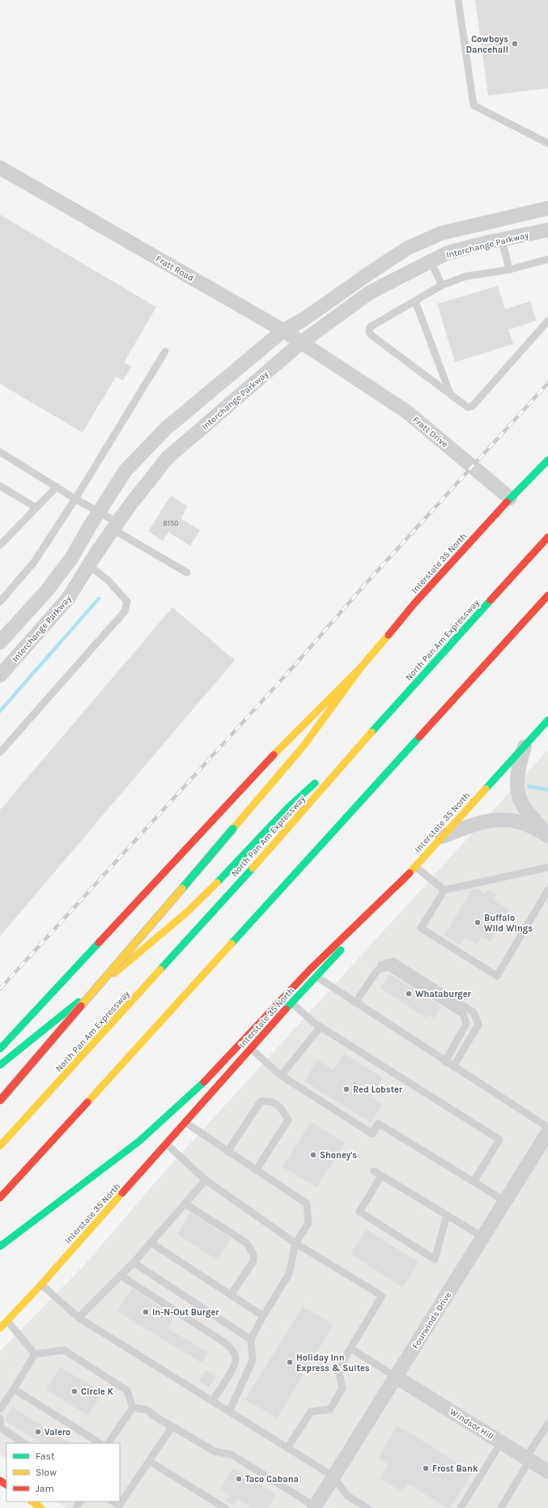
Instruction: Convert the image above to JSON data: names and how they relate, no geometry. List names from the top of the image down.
{
  "streets": {
    "main road": ["Interstate 35 North", "North Pan Am Expressway"],
    "street": [
      "Interchange Parkway",
      "Fratt Road",
      "Fratt Drive",
      "Fourwinds Drive",
      "Windsor Hill"
    ]
  },
  "crossings": [
    ["Interchange Parkway", "Fratt Road"],
    ["Fratt Road", "Fratt Drive"],
    ["Fratt Drive", "Interstate 35 North"],
    ["Fourwinds Drive", "Windsor Hill"]
  ],
  "places": [
    "Cowboys Dancehall",
    "Buffalo Wild Wings",
    "Whataburger",
    "Red Lobster",
    "Shoney's",
    "In-N-Out Burger",
    "Holiday Inn Express & Suites",
    "Circle K",
    "Valero",
    "Frost Bank",
    "Taco Cabana"
  ],
  "house_numbers": ["8150"],
  "legend": ["Fast", "Slow", "Jam"]
}
